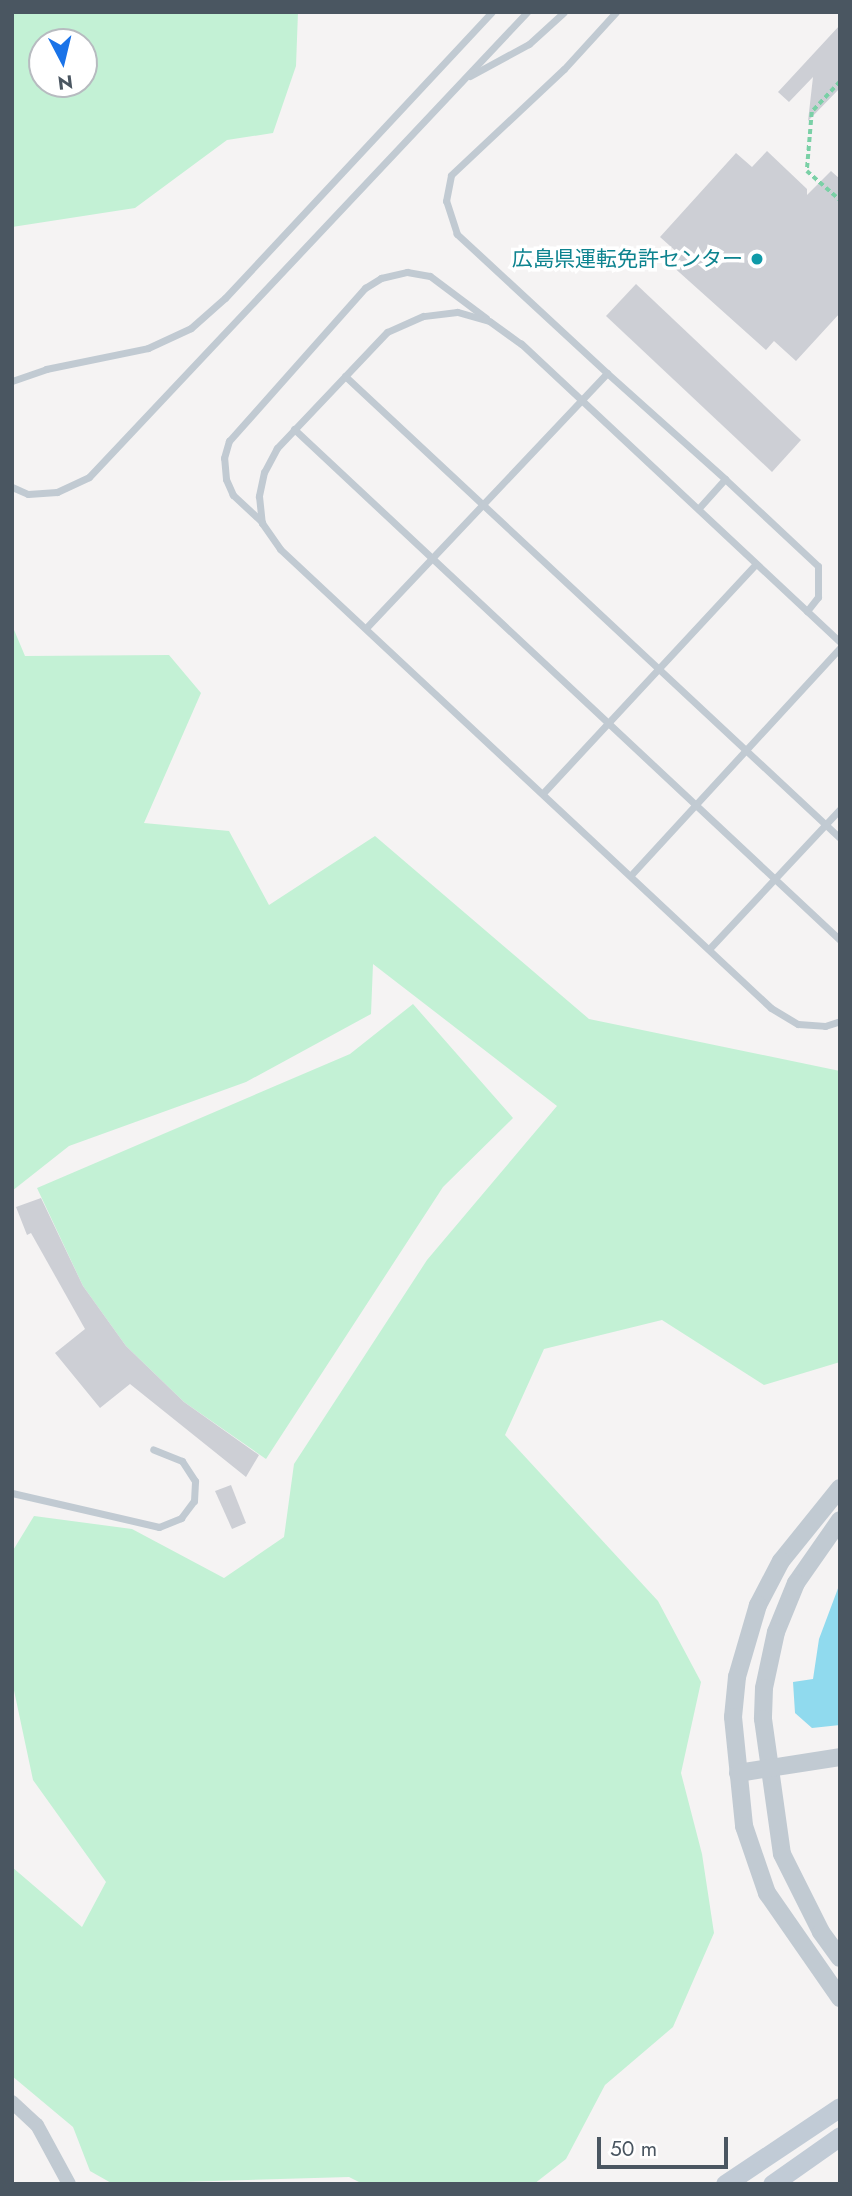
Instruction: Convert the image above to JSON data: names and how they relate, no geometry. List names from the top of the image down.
{
  "places": ["広島県運転免許センター"],
  "scale_bar": "50 m",
  "north": "bottom"
}
